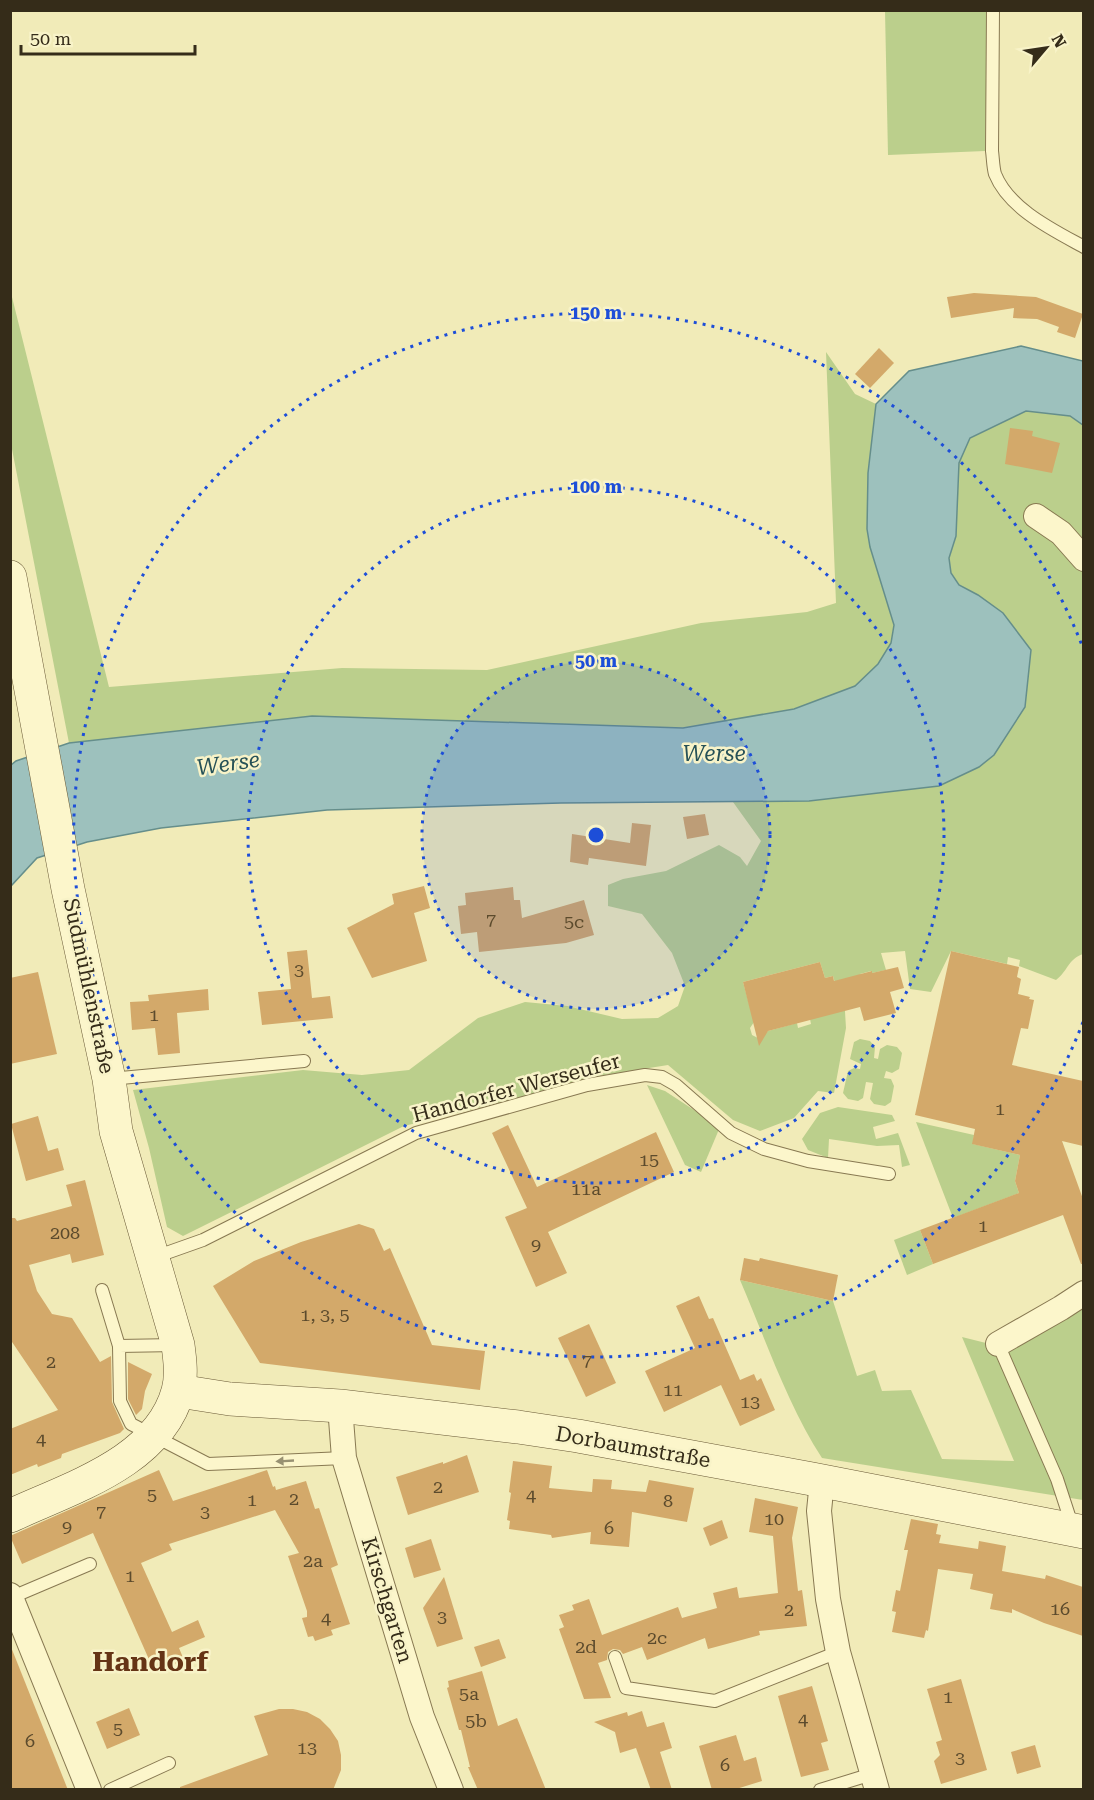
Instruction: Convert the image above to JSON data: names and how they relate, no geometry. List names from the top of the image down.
{
  "streets": {
    "street": ["Sudmühlenstraße", "Dorbaumstraße", "Kirschgarten"],
    "lane": ["Handorfer Werseufer"]
  },
  "crossings": [
    ["Sudmühlenstraße", "Handorfer Werseufer"],
    ["Sudmühlenstraße", "Dorbaumstraße"],
    ["Dorbaumstraße", "Kirschgarten"]
  ],
  "districts": ["Handorf"],
  "water": ["Werse"],
  "house_numbers": [
    "7",
    "5c",
    "3",
    "1",
    "1",
    "15",
    "11a",
    "1",
    "208",
    "9",
    "1, 3, 5",
    "7",
    "2",
    "11",
    "13",
    "4",
    "2",
    "5",
    "4",
    "2",
    "1",
    "8",
    "7",
    "3",
    "10",
    "9",
    "6",
    "2a",
    "1",
    "16",
    "2",
    "3",
    "4",
    "2c",
    "2d",
    "5a",
    "1",
    "4",
    "5b",
    "5",
    "6",
    "13",
    "3",
    "6"
  ],
  "scale_bar": "50 m",
  "north": "top right",
  "rings": ["150 m", "100 m", "50 m"]
}
